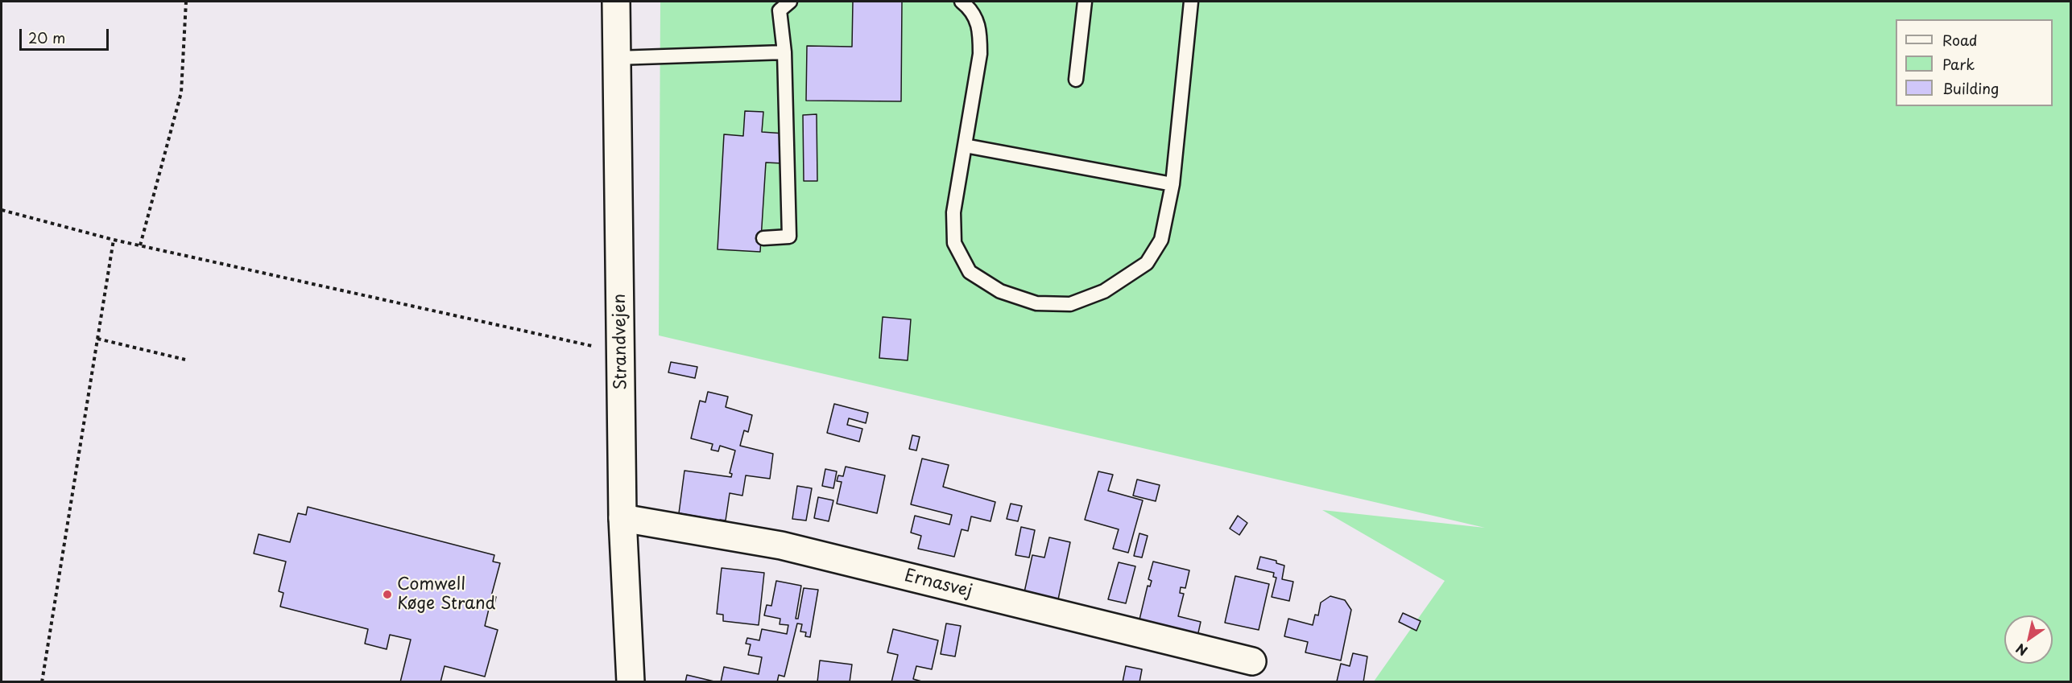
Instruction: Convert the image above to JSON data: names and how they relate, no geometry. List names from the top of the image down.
{
  "streets": {
    "main road": ["Strandvejen", "Ernasvej"]
  },
  "crossings": [
    ["Strandvejen", "Ernasvej"]
  ],
  "places": ["Comwell Køge Strand"],
  "legend": ["Road", "Park", "Building"],
  "scale_bar": "20 m",
  "north": "bottom left"
}
